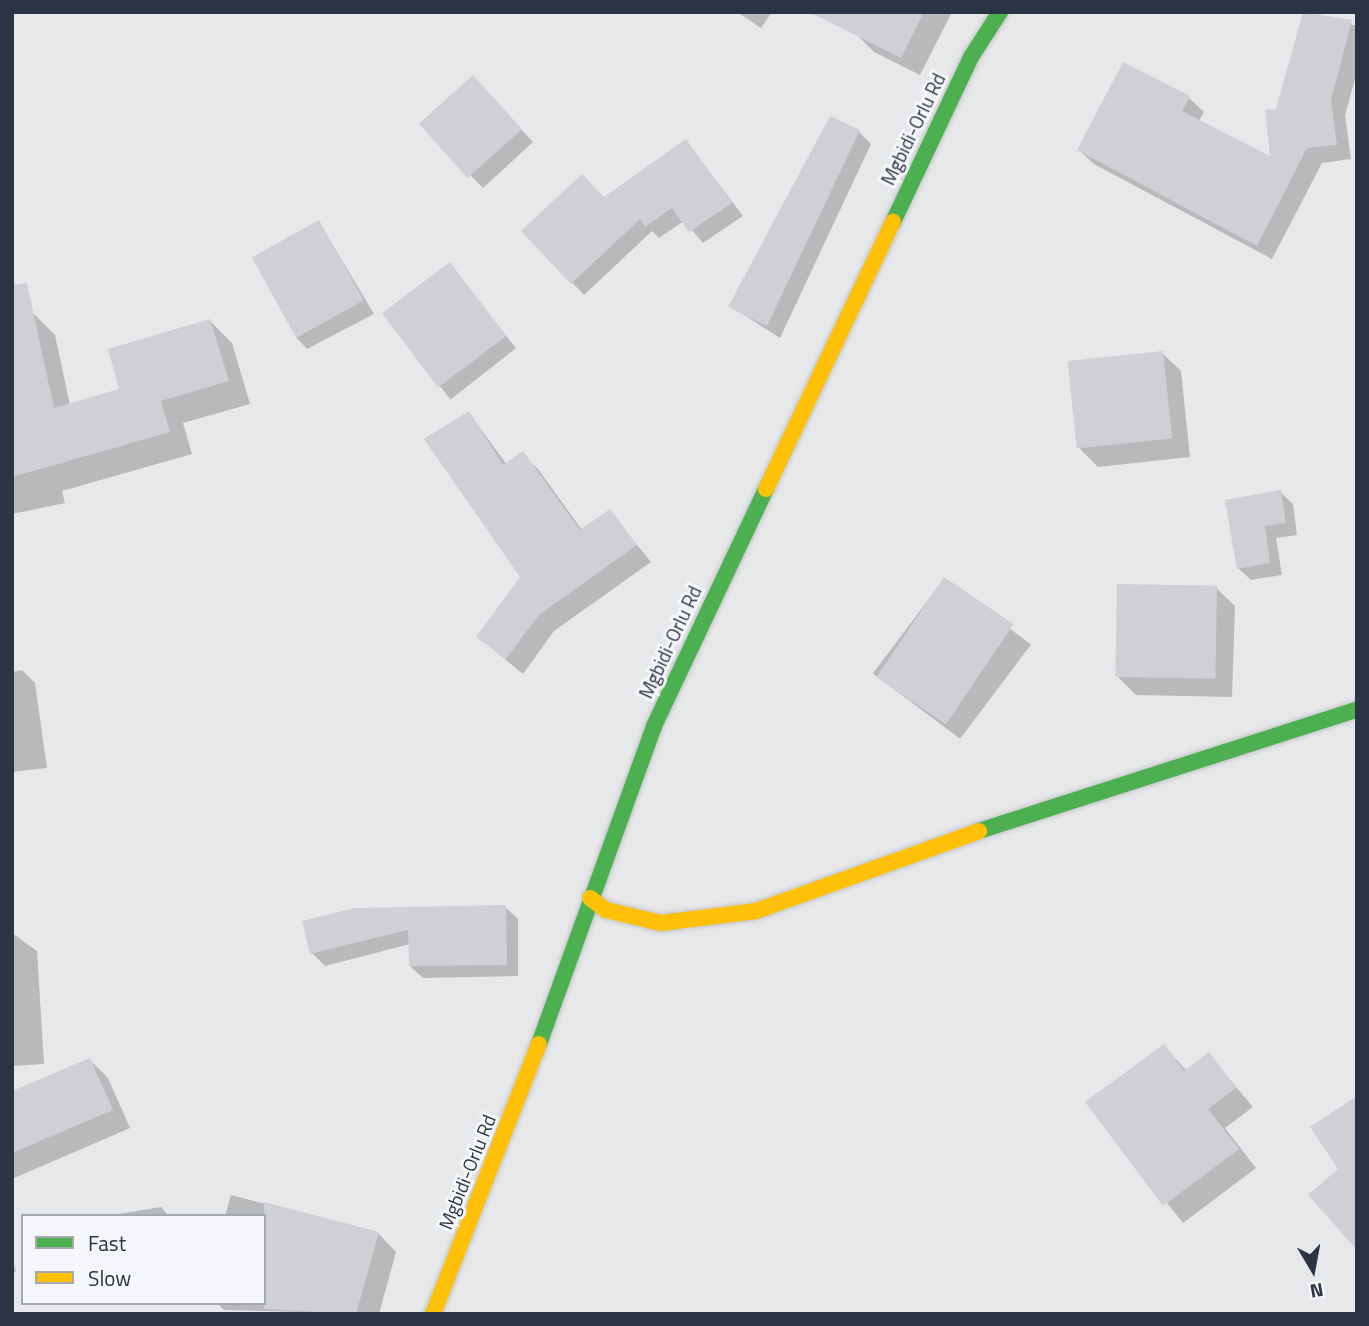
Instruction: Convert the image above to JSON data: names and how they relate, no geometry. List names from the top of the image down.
{
  "streets": {
    "main road": ["Mgbidi-Orlu Rd"]
  },
  "legend": ["Fast", "Slow"],
  "north": "bottom"
}
